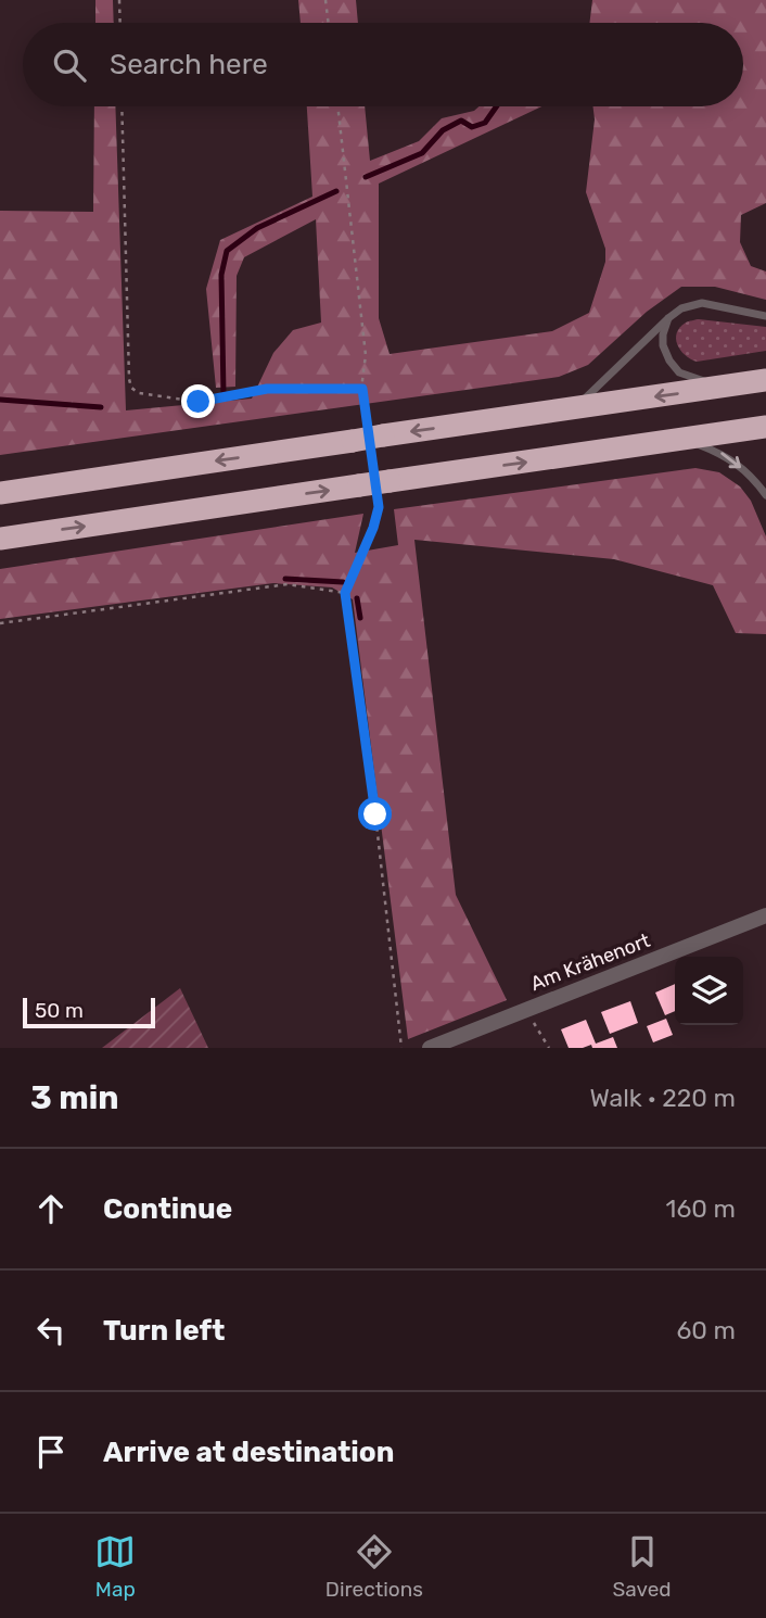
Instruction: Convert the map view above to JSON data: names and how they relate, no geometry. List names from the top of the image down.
{
  "streets": {
    "street": ["Am Krähenort"]
  },
  "scale_bar": "50 m",
  "page": {
    "search": "Search here",
    "scale": "50 m",
    "heading": ["3 min", "Walk · 220 m"],
    "list": [
      ["Continue", "160 m"],
      ["Turn left", "60 m"],
      "Arrive at destination"
    ],
    "nav": ["Map", "Directions", "Saved"]
  }
}
